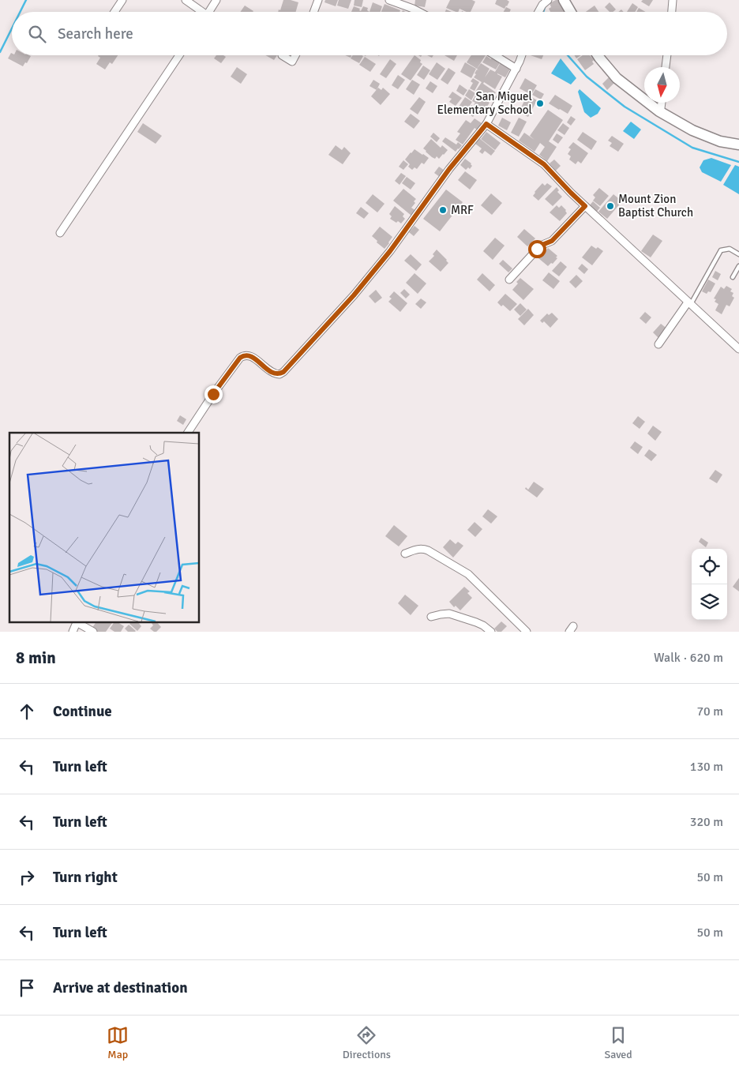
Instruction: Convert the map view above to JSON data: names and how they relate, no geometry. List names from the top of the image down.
{
  "places": ["San Miguel Elementary School", "Mount Zion Baptist Church", "MRF"],
  "north": "bottom",
  "page": {
    "search": "Search here",
    "heading": ["8 min", "Walk · 620 m"],
    "list": [
      ["Continue", "70 m"],
      ["Turn left", "130 m"],
      ["Turn left", "320 m"],
      ["Turn right", "50 m"],
      ["Turn left", "50 m"],
      "Arrive at destination"
    ],
    "nav": ["Map", "Directions", "Saved"]
  }
}
